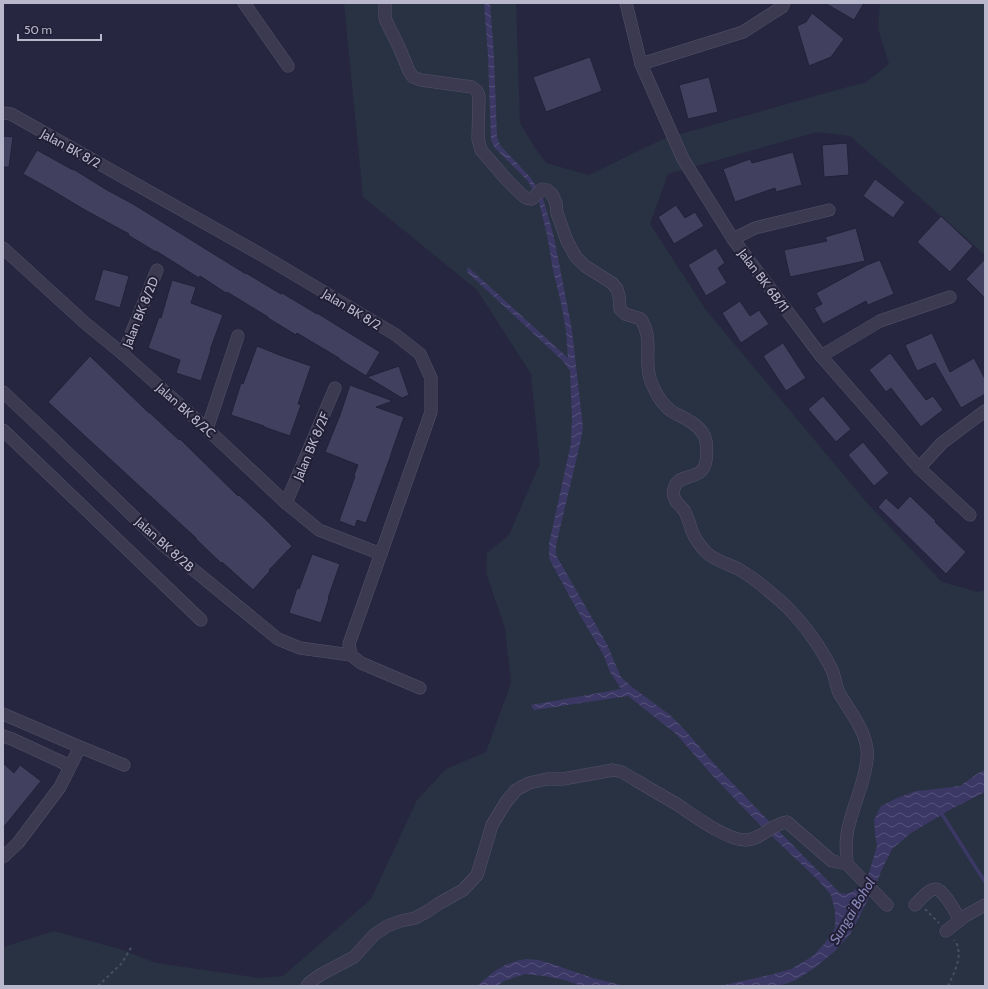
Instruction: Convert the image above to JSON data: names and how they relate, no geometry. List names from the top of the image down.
{
  "streets": {
    "street": [
      "Jalan BK 8/2",
      "Jalan BK 6B/11",
      "Jalan BK 8/2D",
      "Jalan BK 8/2C",
      "Jalan BK 8/2F",
      "Jalan BK 8/2B"
    ]
  },
  "crossings": [
    ["Jalan BK 8/2", "Jalan BK 8/2C"],
    ["Jalan BK 8/2", "Jalan BK 8/2B"],
    ["Jalan BK 8/2D", "Jalan BK 8/2C"],
    ["Jalan BK 8/2C", "Jalan BK 8/2F"]
  ],
  "water": ["Sungai Bohol"],
  "scale_bar": "50 m"
}
